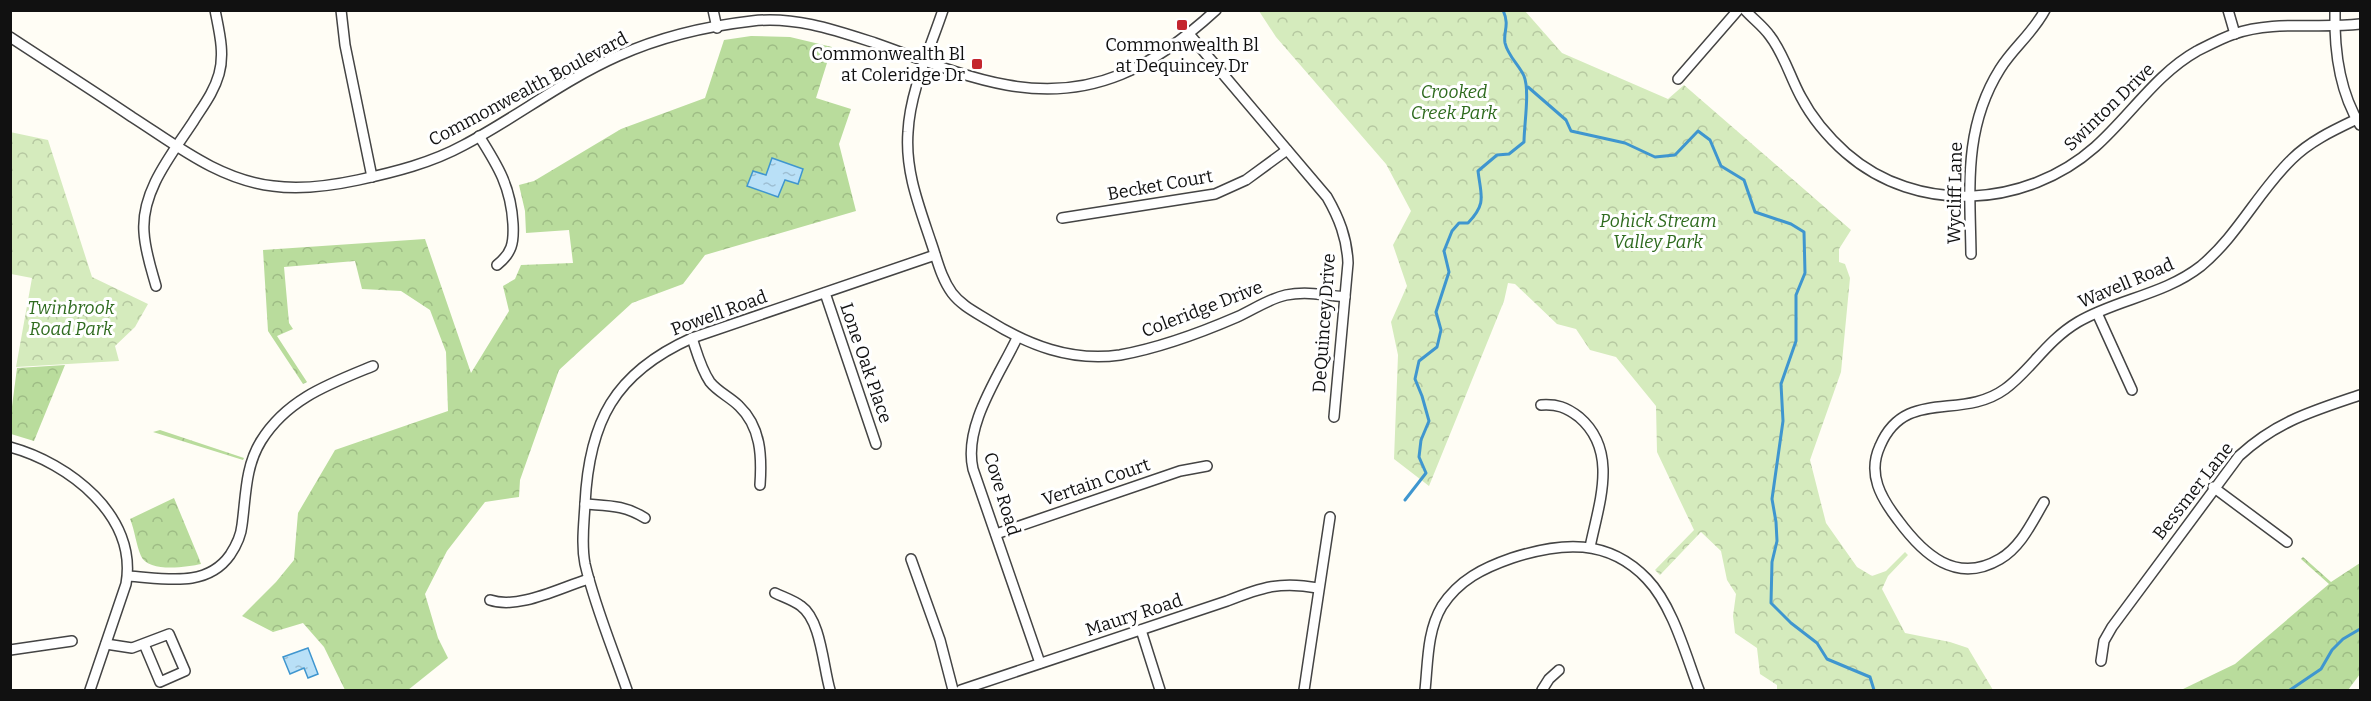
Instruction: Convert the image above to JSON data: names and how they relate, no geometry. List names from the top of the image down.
{
  "streets": {
    "street": [
      "Commonwealth Boulevard",
      "Swinton Drive",
      "Becket Court",
      "Wycliff Lane",
      "Wavell Road",
      "Coleridge Drive",
      "Powell Road",
      "DeQuincey Drive",
      "Lone Oak Place",
      "Vertain Court",
      "Bessmer Lane",
      "Cove Road",
      "Maury Road"
    ]
  },
  "crossings": [
    ["Commonwealth Boulevard", "Coleridge Drive"],
    ["Commonwealth Boulevard", "DeQuincey Drive"],
    ["Swinton Drive", "Wycliff Lane"],
    ["Becket Court", "DeQuincey Drive"],
    ["Coleridge Drive", "Powell Road"],
    ["Coleridge Drive", "DeQuincey Drive"],
    ["Coleridge Drive", "Cove Road"],
    ["Powell Road", "Lone Oak Place"],
    ["Vertain Court", "Cove Road"],
    ["Cove Road", "Maury Road"]
  ],
  "parks": ["Crooked Creek Park", "Pohick Stream Valley Park", "Twinbrook Road Park"],
  "places": {
    "transit": ["Commonwealth Bl at Dequincey Dr", "Commonwealth Bl at Coleridge Dr"]
  }
}
